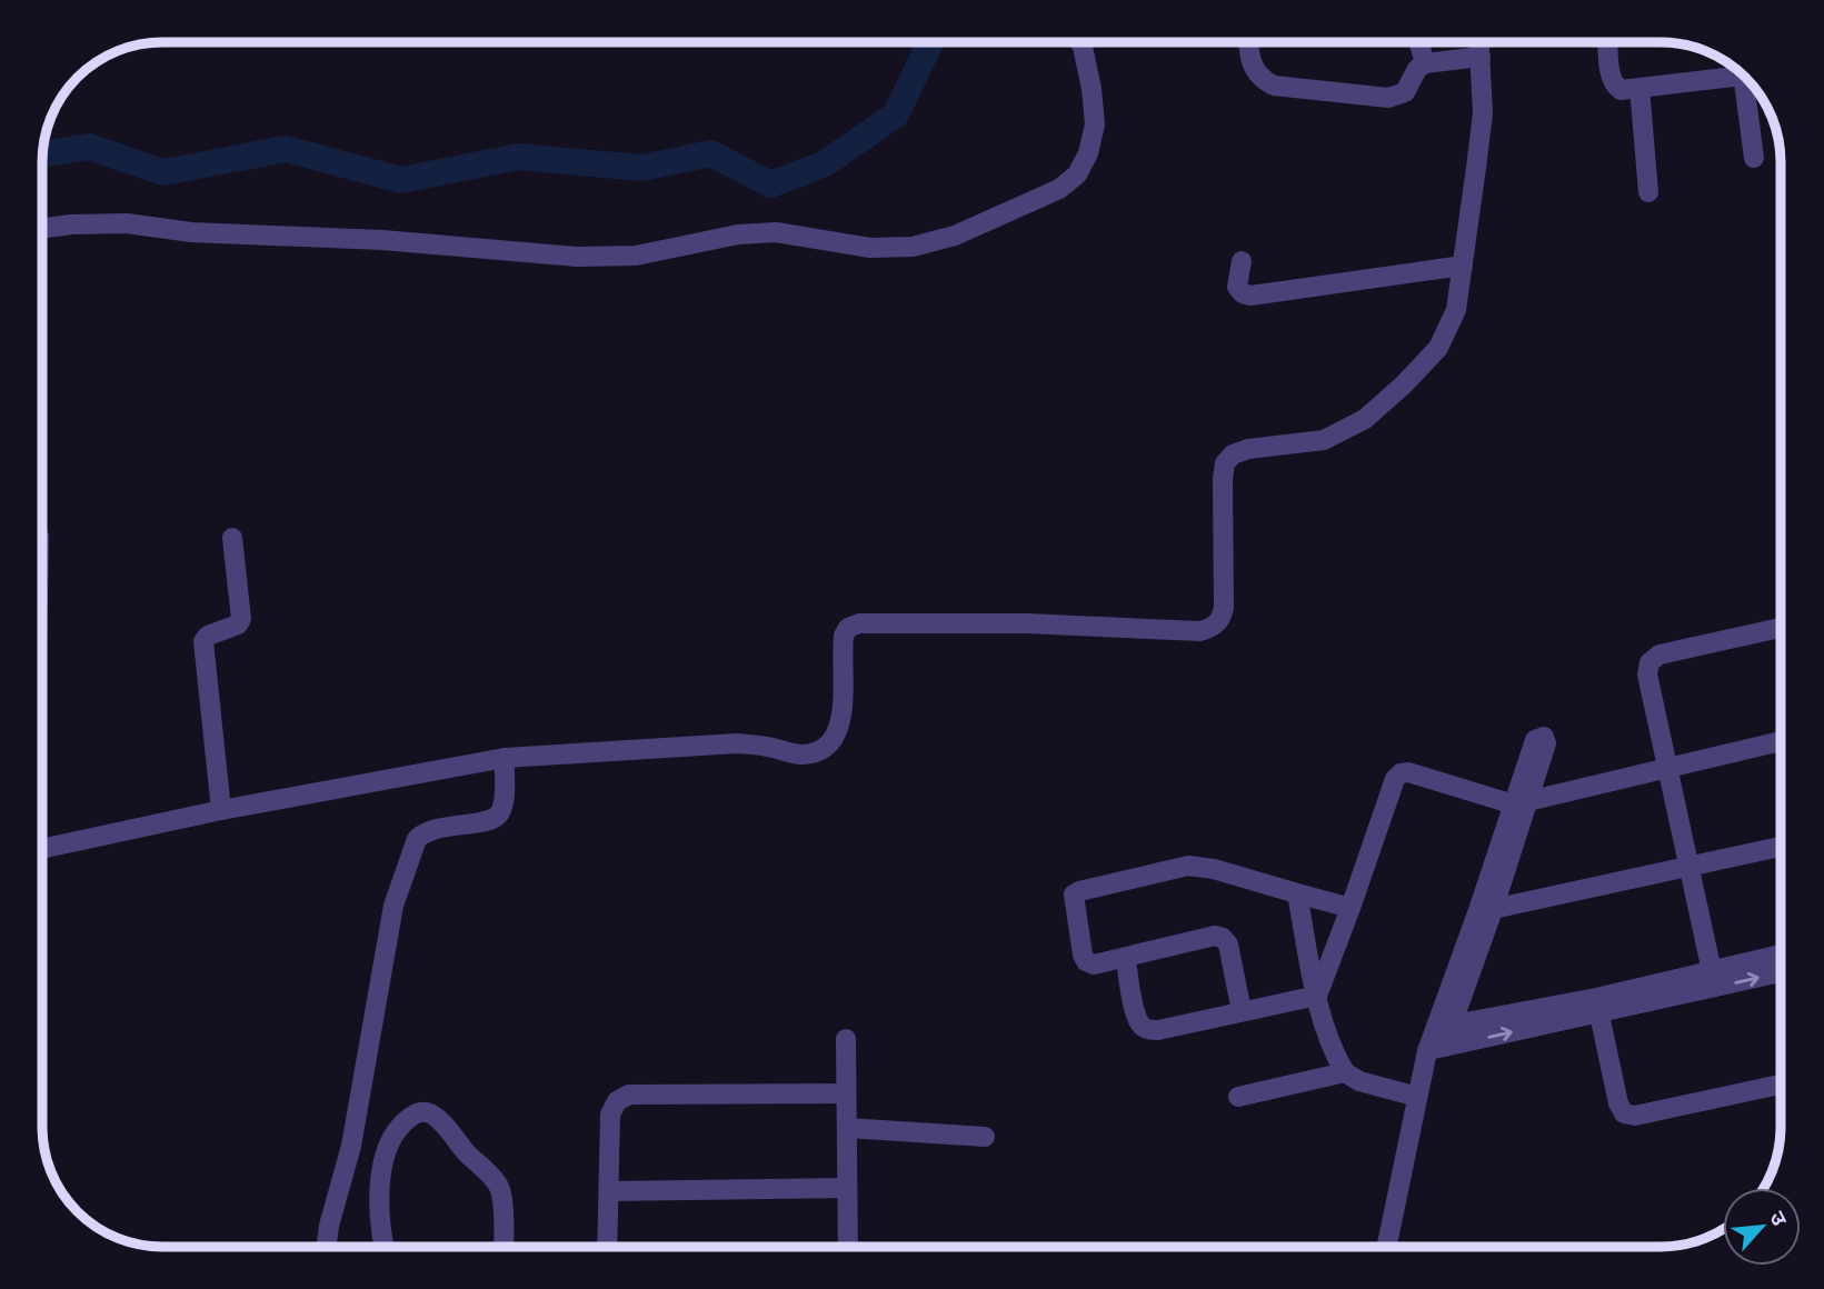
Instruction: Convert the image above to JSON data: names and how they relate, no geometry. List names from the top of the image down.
{
  "north": "top right"
}
